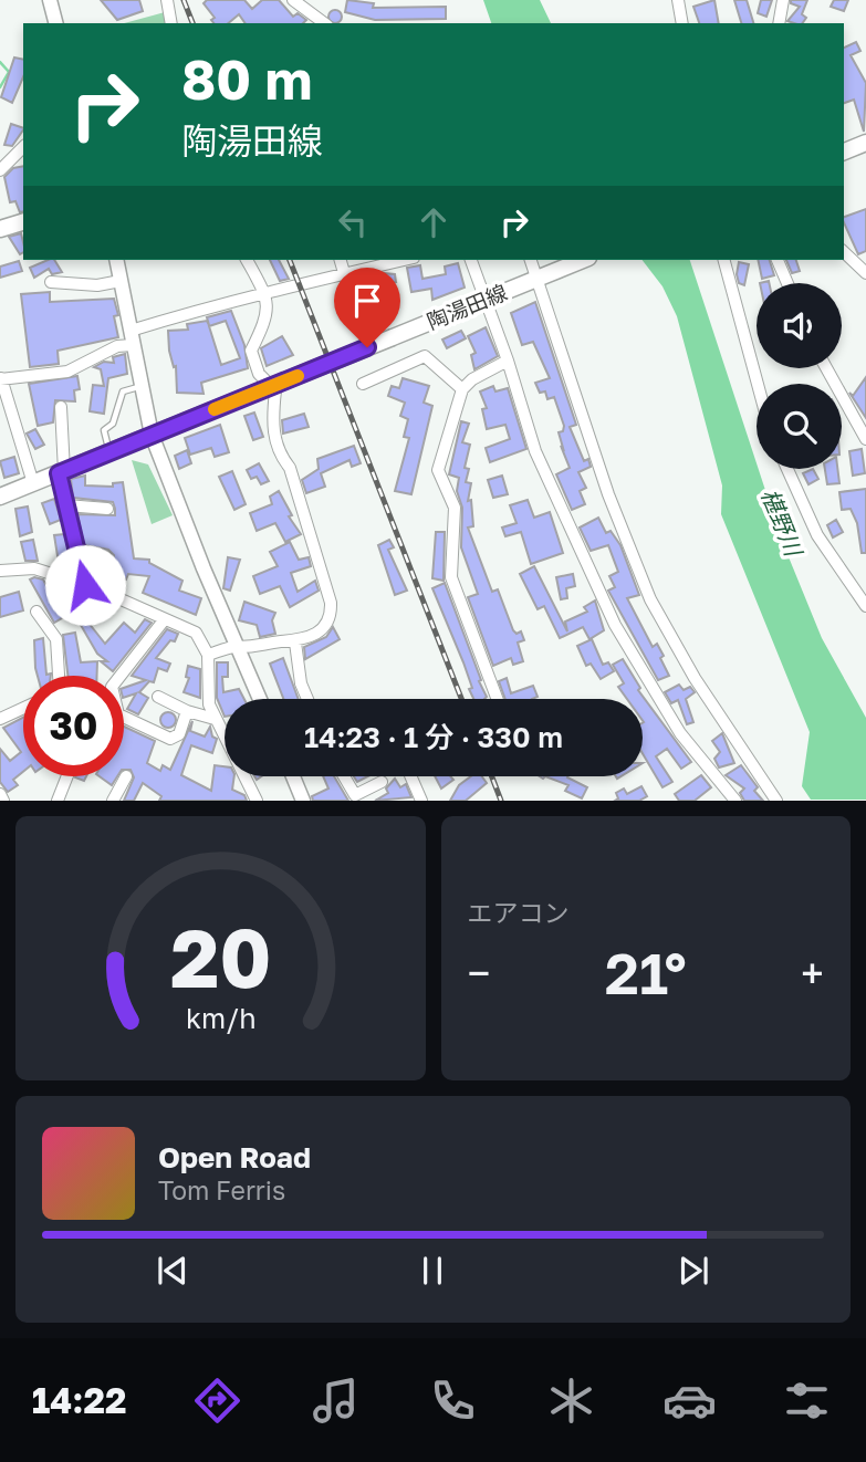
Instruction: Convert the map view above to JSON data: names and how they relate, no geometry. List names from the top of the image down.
{
  "streets": {
    "main road": ["陶湯田線"]
  },
  "water": ["椹野川"],
  "page": {
    "turn": ["80 m", "陶湯田線"],
    "limit": "30",
    "trip": "14:23 · 1 分 · 330 m",
    "tile": "エアコン",
    "heat": ["−", "21°", "+"],
    "song": ["Open Road", "Tom Ferris"],
    "tabs": "14:22",
    "gauge": ["20", "km/h"]
  }
}
